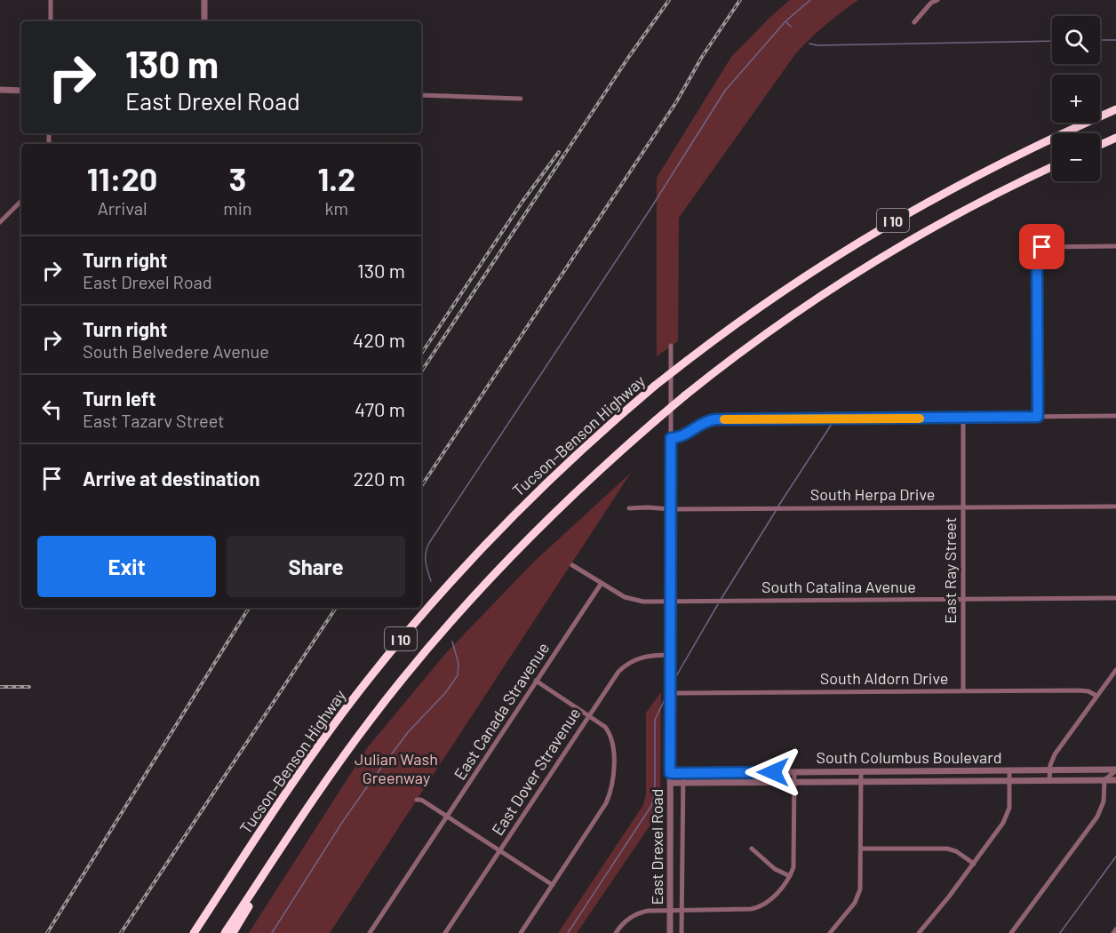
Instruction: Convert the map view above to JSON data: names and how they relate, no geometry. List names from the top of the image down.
{
  "streets": {
    "highway": ["I 10", "Tucson–Benson Highway"],
    "street": [
      "South Herpa Drive",
      "East Ray Street",
      "South Catalina Avenue",
      "South Aldorn Drive",
      "East Canada Stravenue",
      "South Columbus Boulevard",
      "East Dover Stravenue",
      "East Drexel Road"
    ]
  },
  "crossings": [
    ["South Herpa Drive", "East Ray Street"],
    ["South Herpa Drive", "East Drexel Road"],
    ["East Ray Street", "South Catalina Avenue"],
    ["East Ray Street", "South Aldorn Drive"],
    ["South Catalina Avenue", "East Canada Stravenue"],
    ["South Catalina Avenue", "East Drexel Road"],
    ["South Aldorn Drive", "East Drexel Road"],
    ["South Columbus Boulevard", "East Drexel Road"],
    ["East Dover Stravenue", "East Drexel Road"]
  ],
  "parks": ["Julian Wash Greenway"],
  "page": {
    "map_buttons": ["+", "−"],
    "turn": ["130 m", "East Drexel Road"],
    "eta": [
      "11:20",
      "Arrival",
      "3",
      "min",
      "1.2",
      "km"
    ],
    "list": [
      {
        "name": "Turn right",
        "note": "East Drexel Road",
        "value": "130 m"
      },
      {
        "name": "Turn right",
        "note": "South Belvedere Avenue",
        "value": "420 m"
      },
      {
        "name": "Turn left",
        "note": "East Tazarv Street",
        "value": "470 m"
      },
      {
        "name": "Arrive at destination",
        "value": "220 m"
      }
    ],
    "buttons": ["Exit", "Share"]
  }
}
